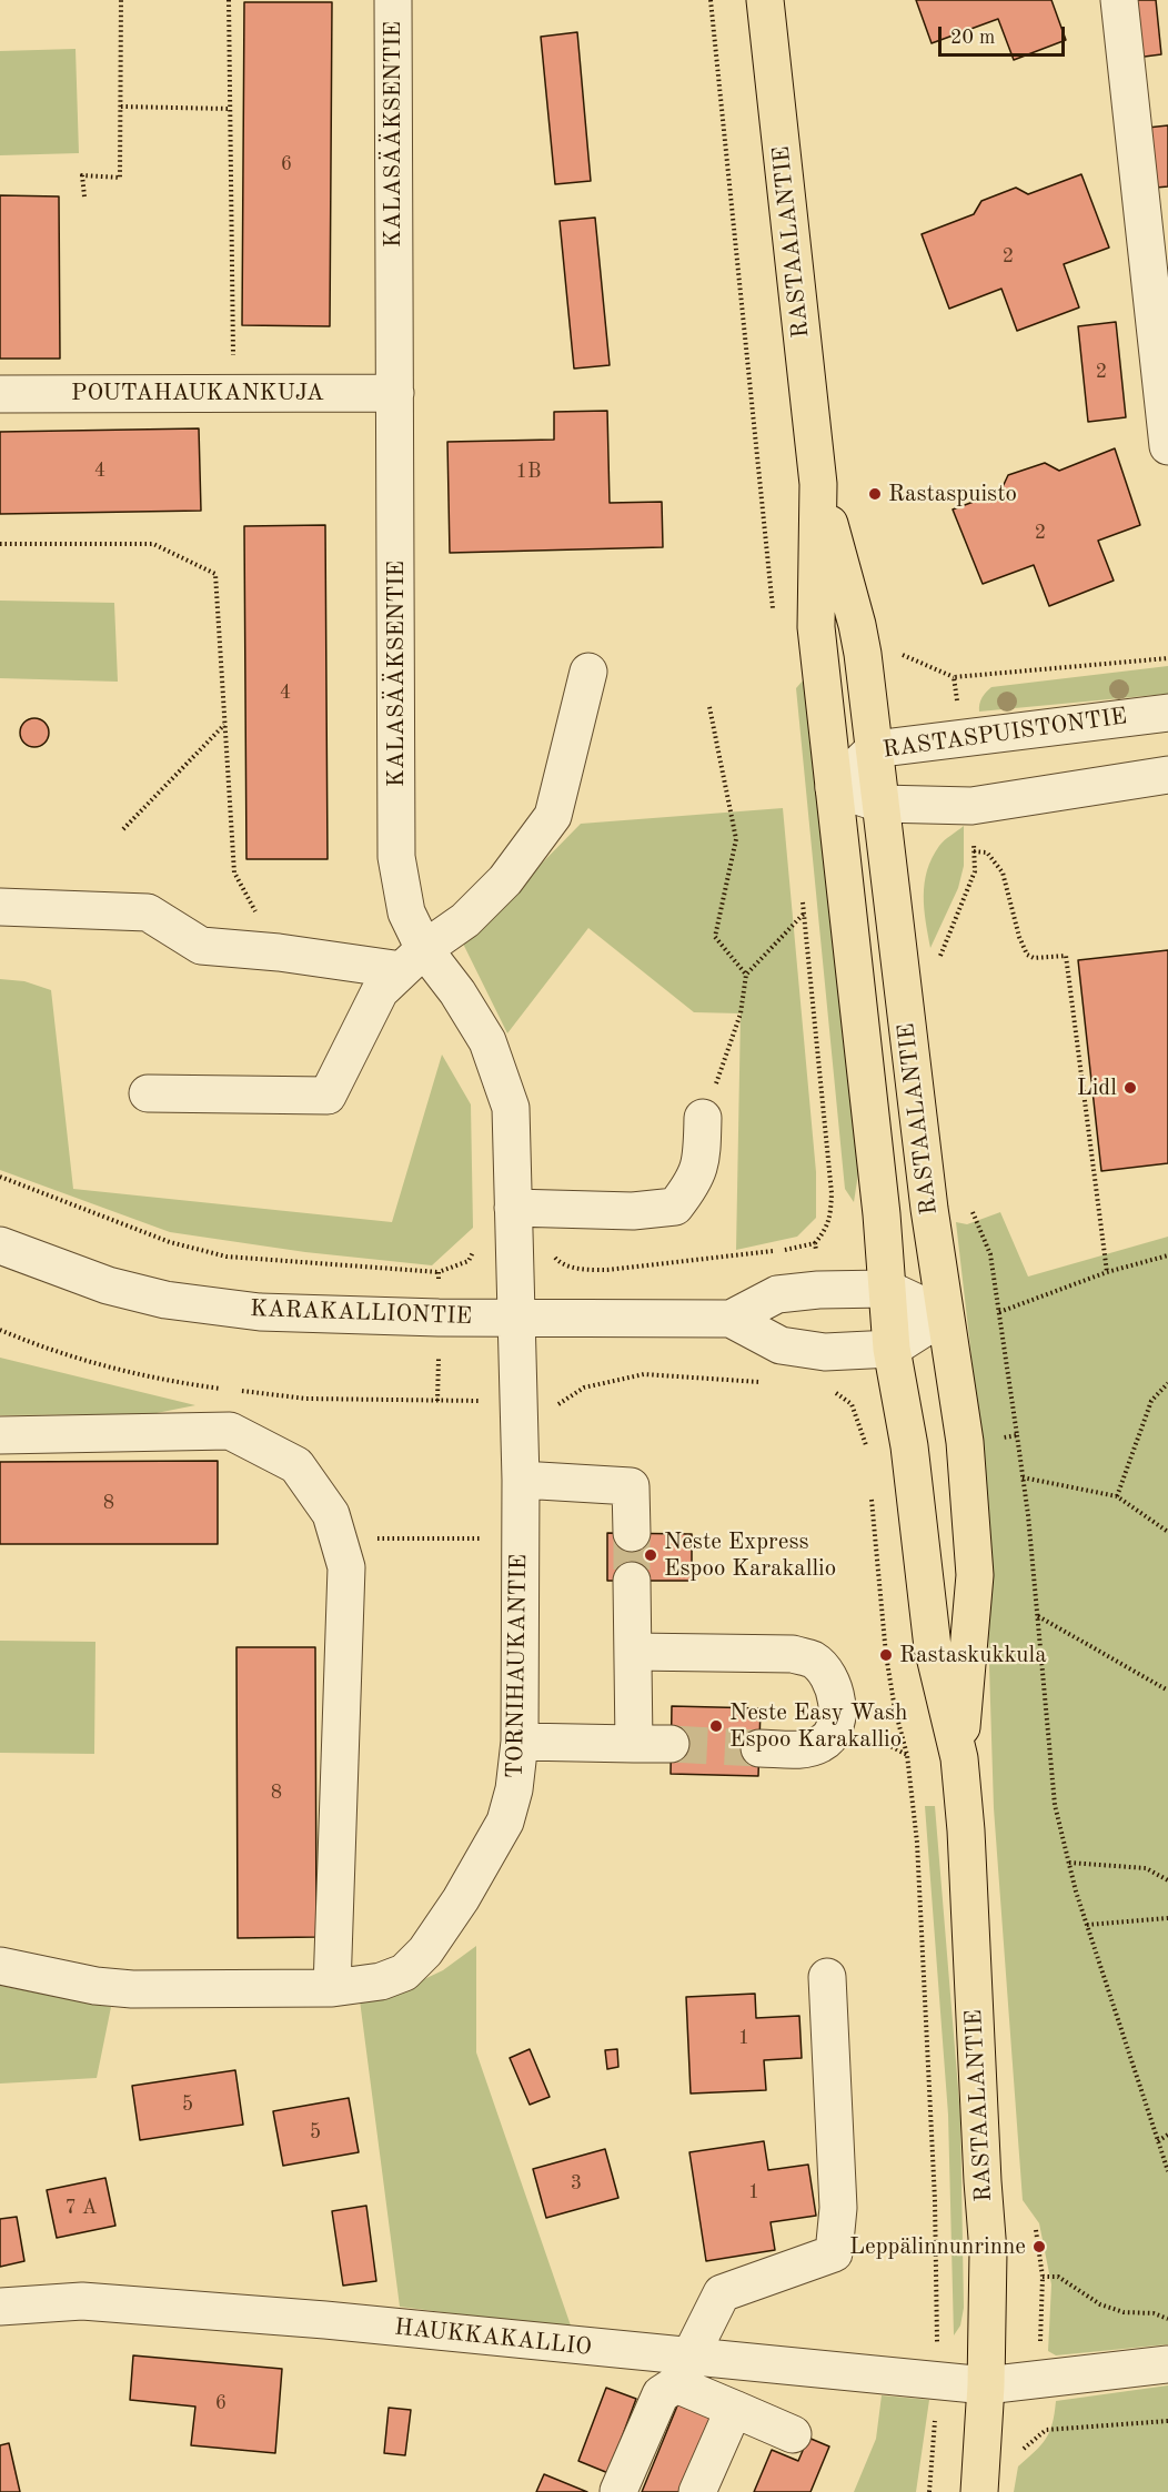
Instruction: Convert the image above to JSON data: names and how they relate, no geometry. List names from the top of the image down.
{
  "streets": {
    "main road": ["RASTAALANTIE"],
    "street": [
      "KALASÄÄKSENTIE",
      "POUTAHAUKANKUJA",
      "RASTASPUISTONTIE",
      "KARAKALLIONTIE",
      "TORNIHAUKANTIE",
      "HAUKKAKALLIO"
    ]
  },
  "crossings": [
    ["KALASÄÄKSENTIE", "POUTAHAUKANKUJA"],
    ["KALASÄÄKSENTIE", "KARAKALLIONTIE"],
    ["KALASÄÄKSENTIE", "TORNIHAUKANTIE"],
    ["RASTAALANTIE", "RASTASPUISTONTIE"],
    ["RASTAALANTIE", "KARAKALLIONTIE"],
    ["RASTAALANTIE", "HAUKKAKALLIO"],
    ["KARAKALLIONTIE", "TORNIHAUKANTIE"]
  ],
  "places": [
    "Rastaspuisto",
    "Lidl",
    "Neste Express Espoo Karakallio",
    "Rastaskukkula",
    "Neste Easy Wash Espoo Karakallio",
    "Leppälinnunrinne"
  ],
  "house_numbers": [
    "6",
    "2",
    "2",
    "4",
    "1B",
    "2",
    "4",
    "8",
    "8",
    "1",
    "5",
    "5",
    "3",
    "1",
    "7 A",
    "6"
  ],
  "scale_bar": "20 m"
}
